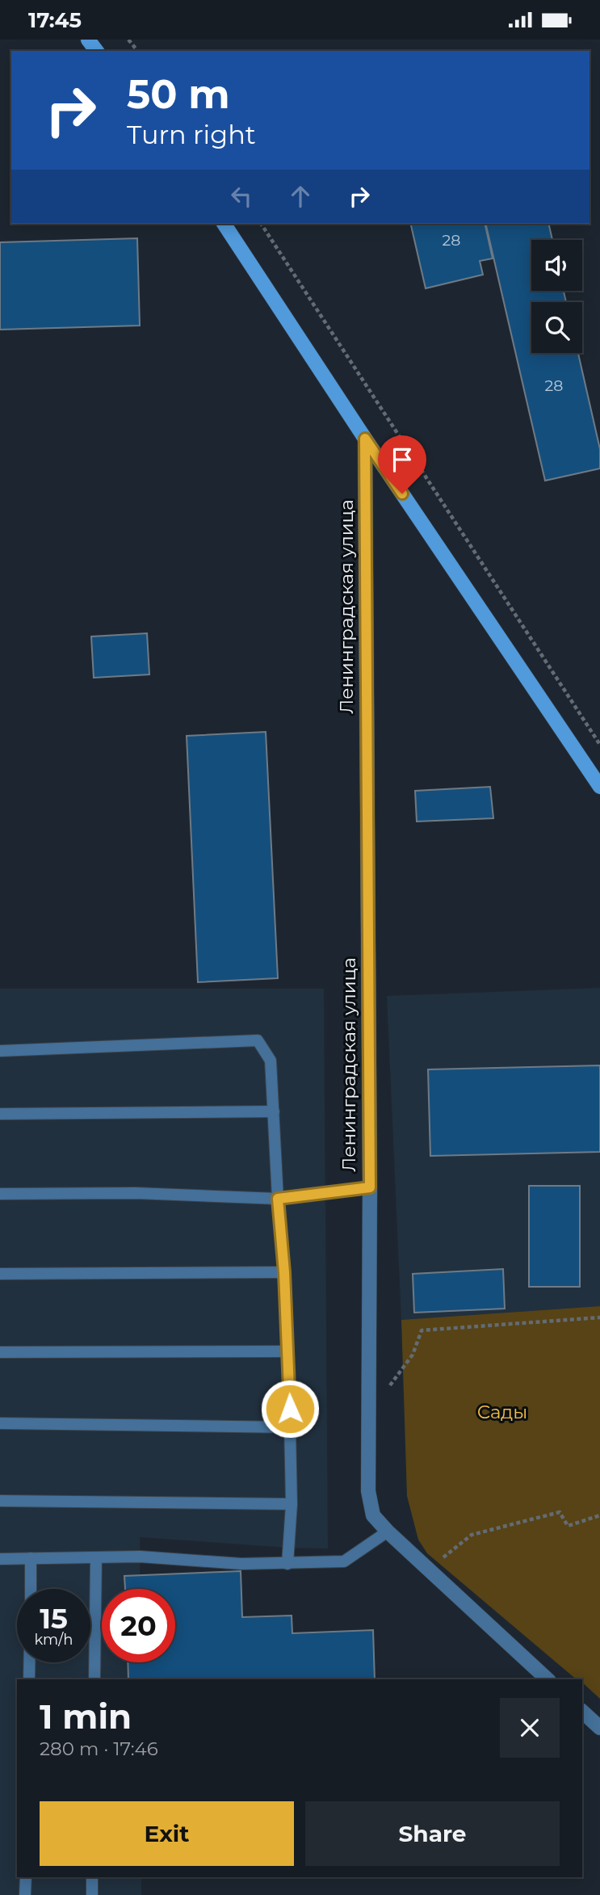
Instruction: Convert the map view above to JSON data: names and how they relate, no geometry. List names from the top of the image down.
{
  "streets": {
    "street": ["Ленинградская улица"]
  },
  "parks": ["Сады"],
  "house_numbers": ["28", "28"],
  "page": {
    "status": "17:45",
    "turn": ["50 m", "Turn right"],
    "speed": "15 km/h",
    "limit": "20",
    "heading": ["1 min", "280 m · 17:46"],
    "buttons": ["Exit", "Share"]
  }
}
